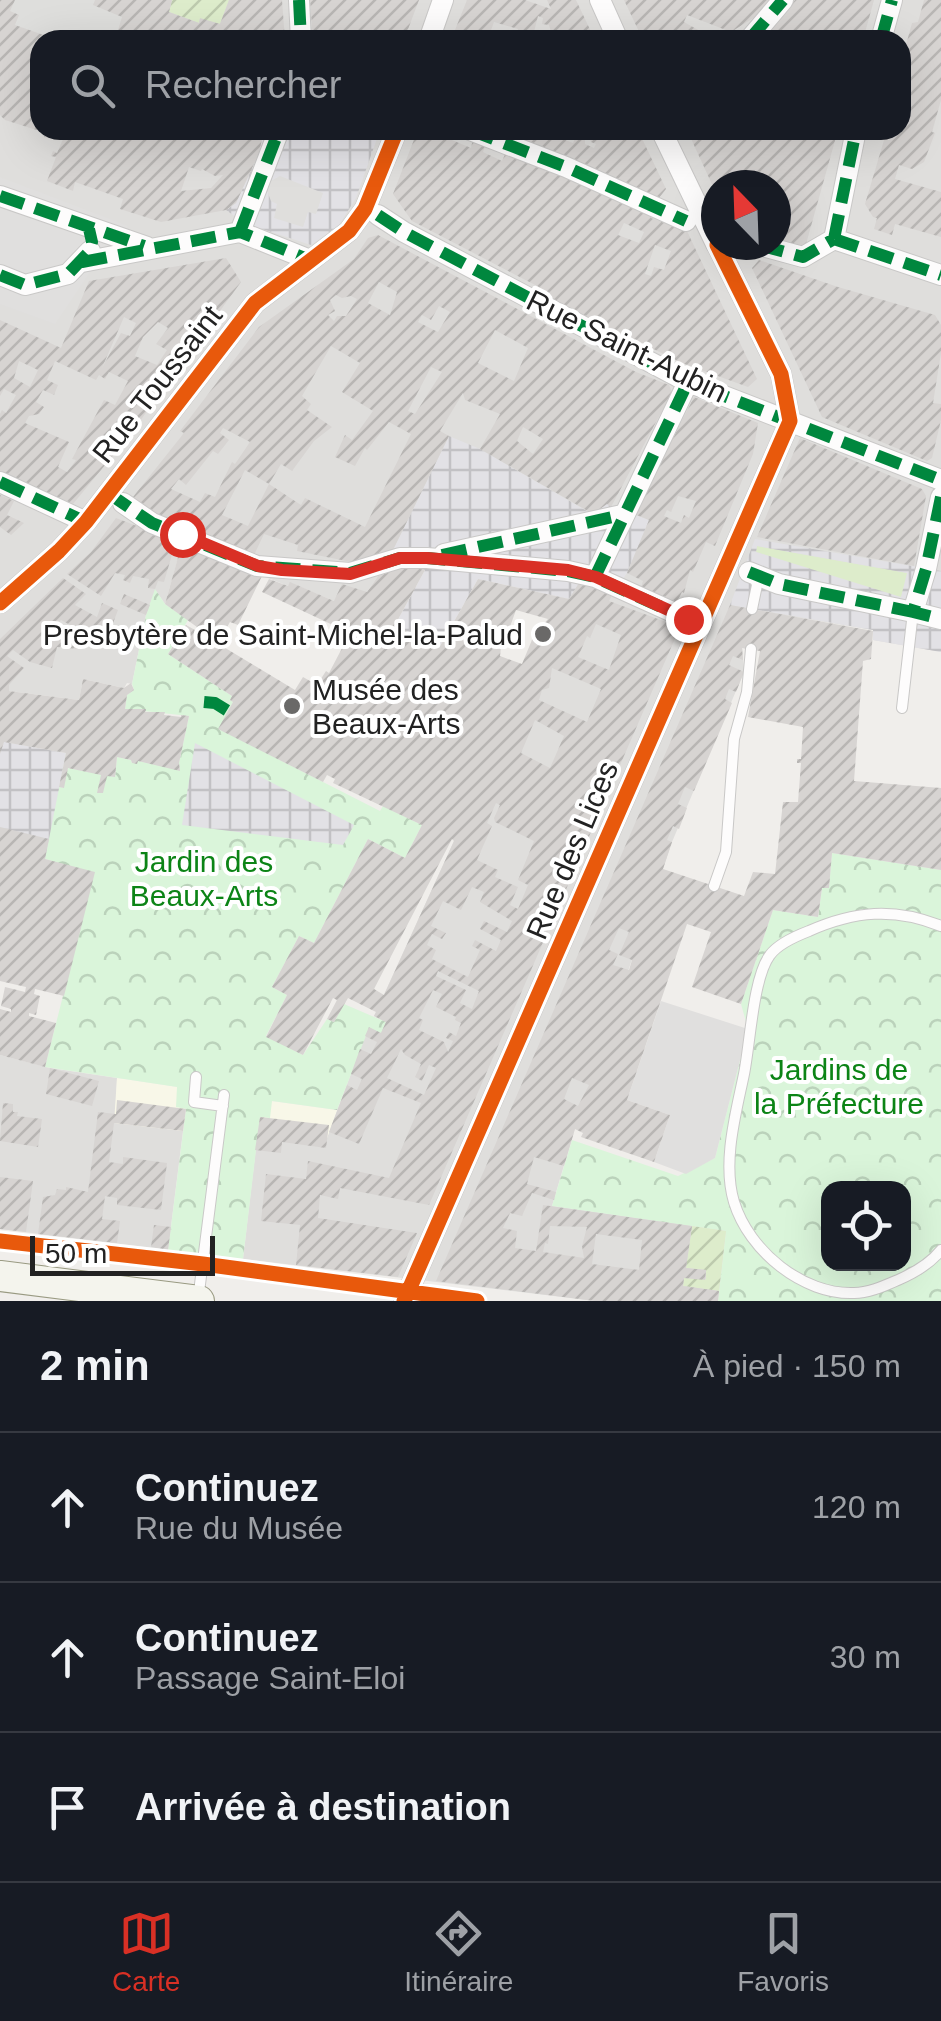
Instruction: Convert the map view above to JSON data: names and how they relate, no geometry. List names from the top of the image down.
{
  "streets": {
    "street": ["Rue Saint-Aubin", "Rue Toussaint", "Rue des Lices"]
  },
  "crossings": [
    ["Rue Saint-Aubin", "Rue Toussaint"],
    ["Rue Saint-Aubin", "Rue des Lices"]
  ],
  "parks": ["Jardin des Beaux-Arts", "Jardins de la Préfecture"],
  "places": ["Presbytère de Saint-Michel-la-Palud", "Musée des Beaux-Arts"],
  "scale_bar": "50 m",
  "north": "top left",
  "page": {
    "search": "Rechercher",
    "scale": "50 m",
    "heading": ["2 min", "À pied · 150 m"],
    "list": [
      ["Continuez", "Rue du Musée", "120 m"],
      ["Continuez", "Passage Saint-Eloi", "30 m"],
      "Arrivée à destination"
    ],
    "nav": ["Carte", "Itinéraire", "Favoris"]
  }
}
